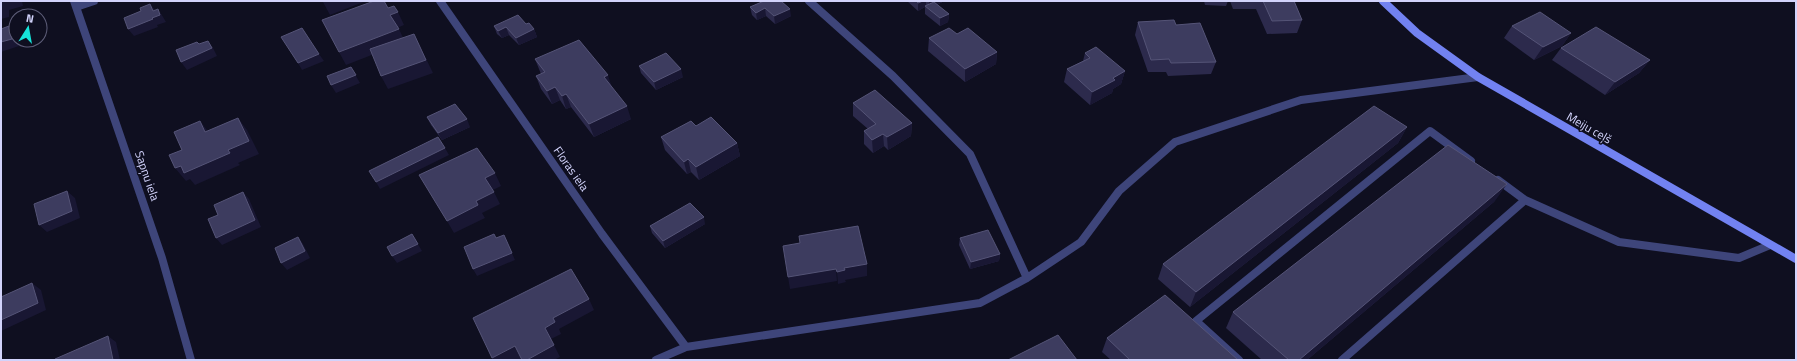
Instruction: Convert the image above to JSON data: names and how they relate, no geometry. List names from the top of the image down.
{
  "streets": {
    "street": ["Meiju ceļš", "Floras iela", "Sapņu iela"]
  },
  "north": "top"
}
